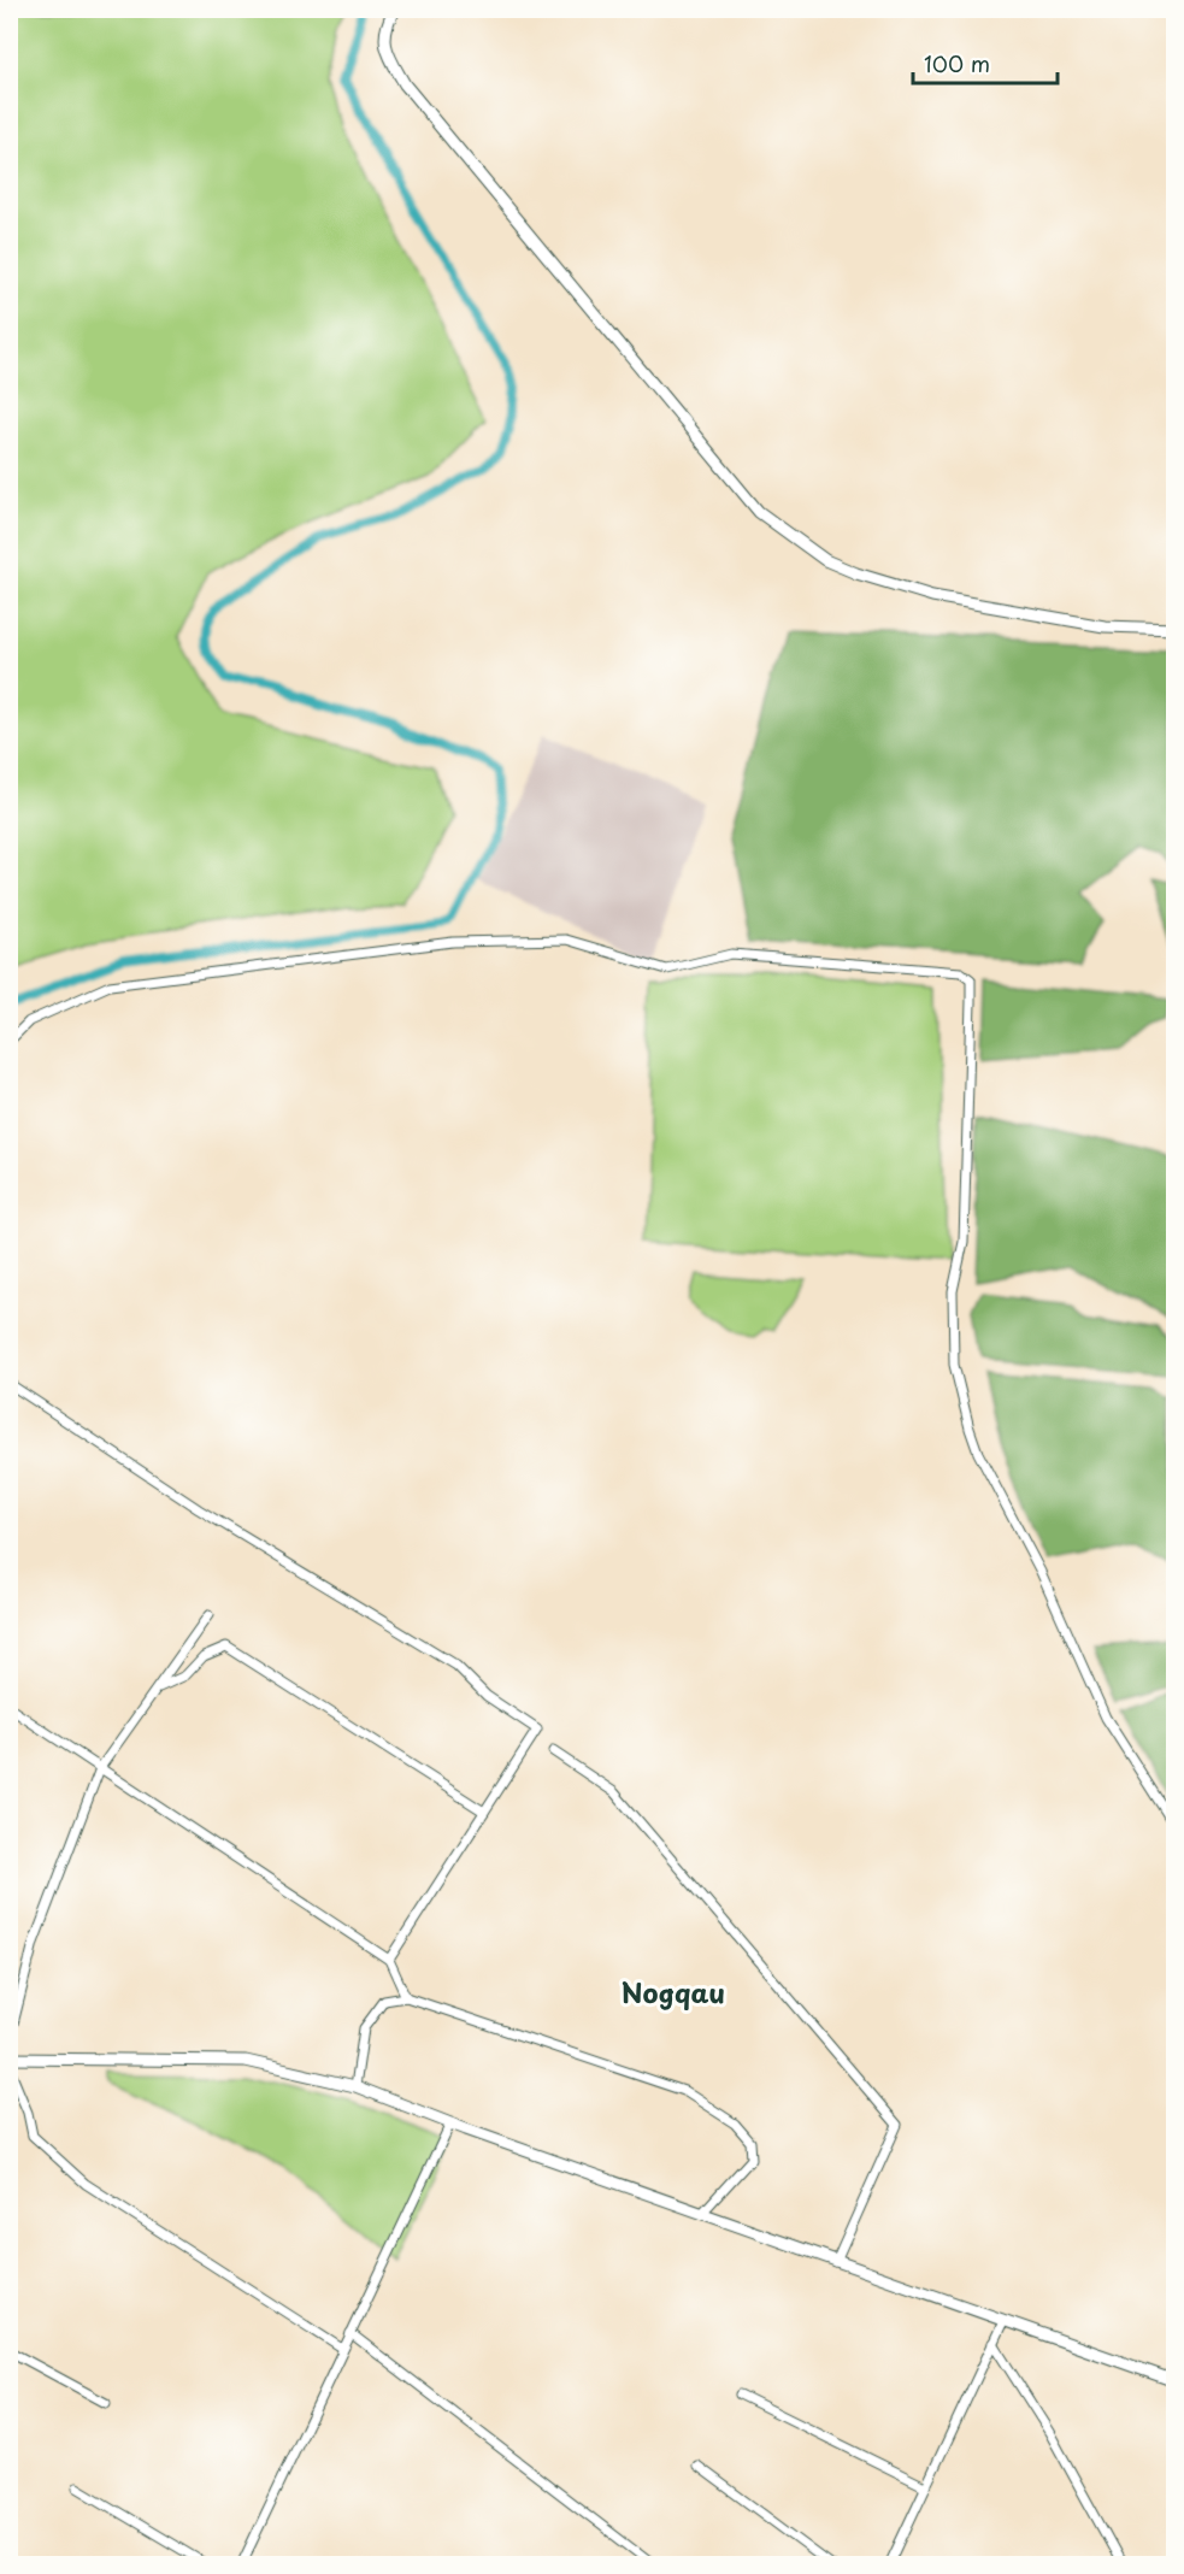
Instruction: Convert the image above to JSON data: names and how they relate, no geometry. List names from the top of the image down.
{
  "districts": ["Nogqau"],
  "scale_bar": "100 m"
}
